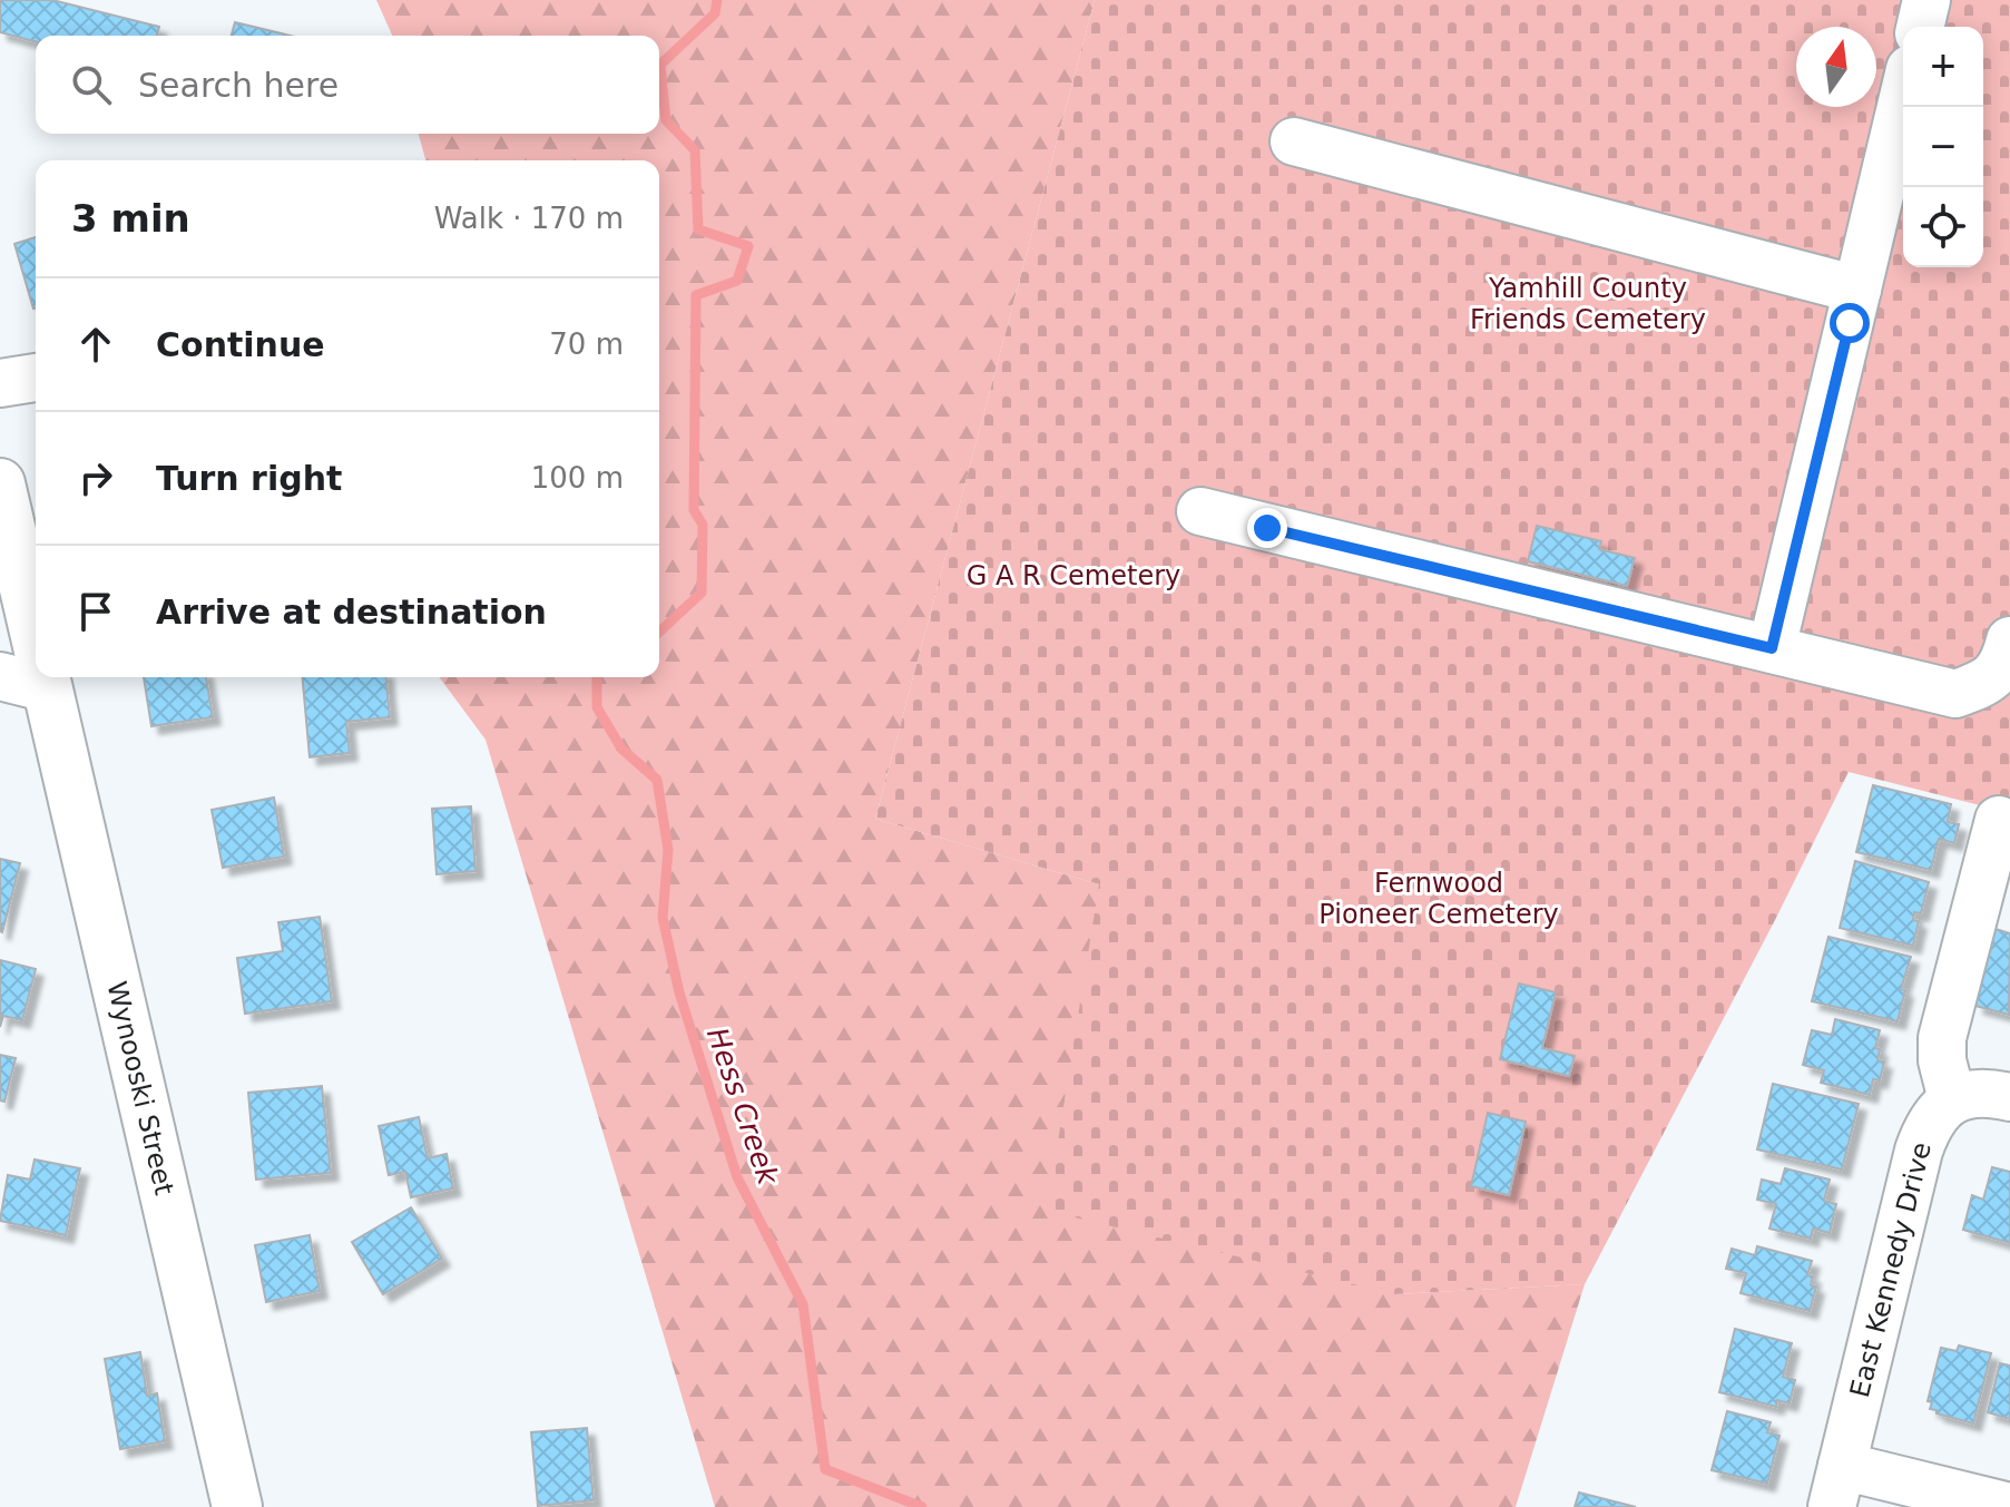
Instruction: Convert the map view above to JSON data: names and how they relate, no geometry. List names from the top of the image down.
{
  "streets": {
    "main road": ["Wynooski Street"],
    "street": ["East Kennedy Drive"]
  },
  "water": ["Hess Creek"],
  "parks": ["Yamhill County Friends Cemetery", "G A R Cemetery", "Fernwood Pioneer Cemetery"],
  "north": "top",
  "page": {
    "map_buttons": ["+", "−"],
    "search": "Search here",
    "heading": ["3 min", "Walk · 170 m"],
    "list": [
      ["Continue", "70 m"],
      ["Turn right", "100 m"],
      "Arrive at destination"
    ]
  }
}
